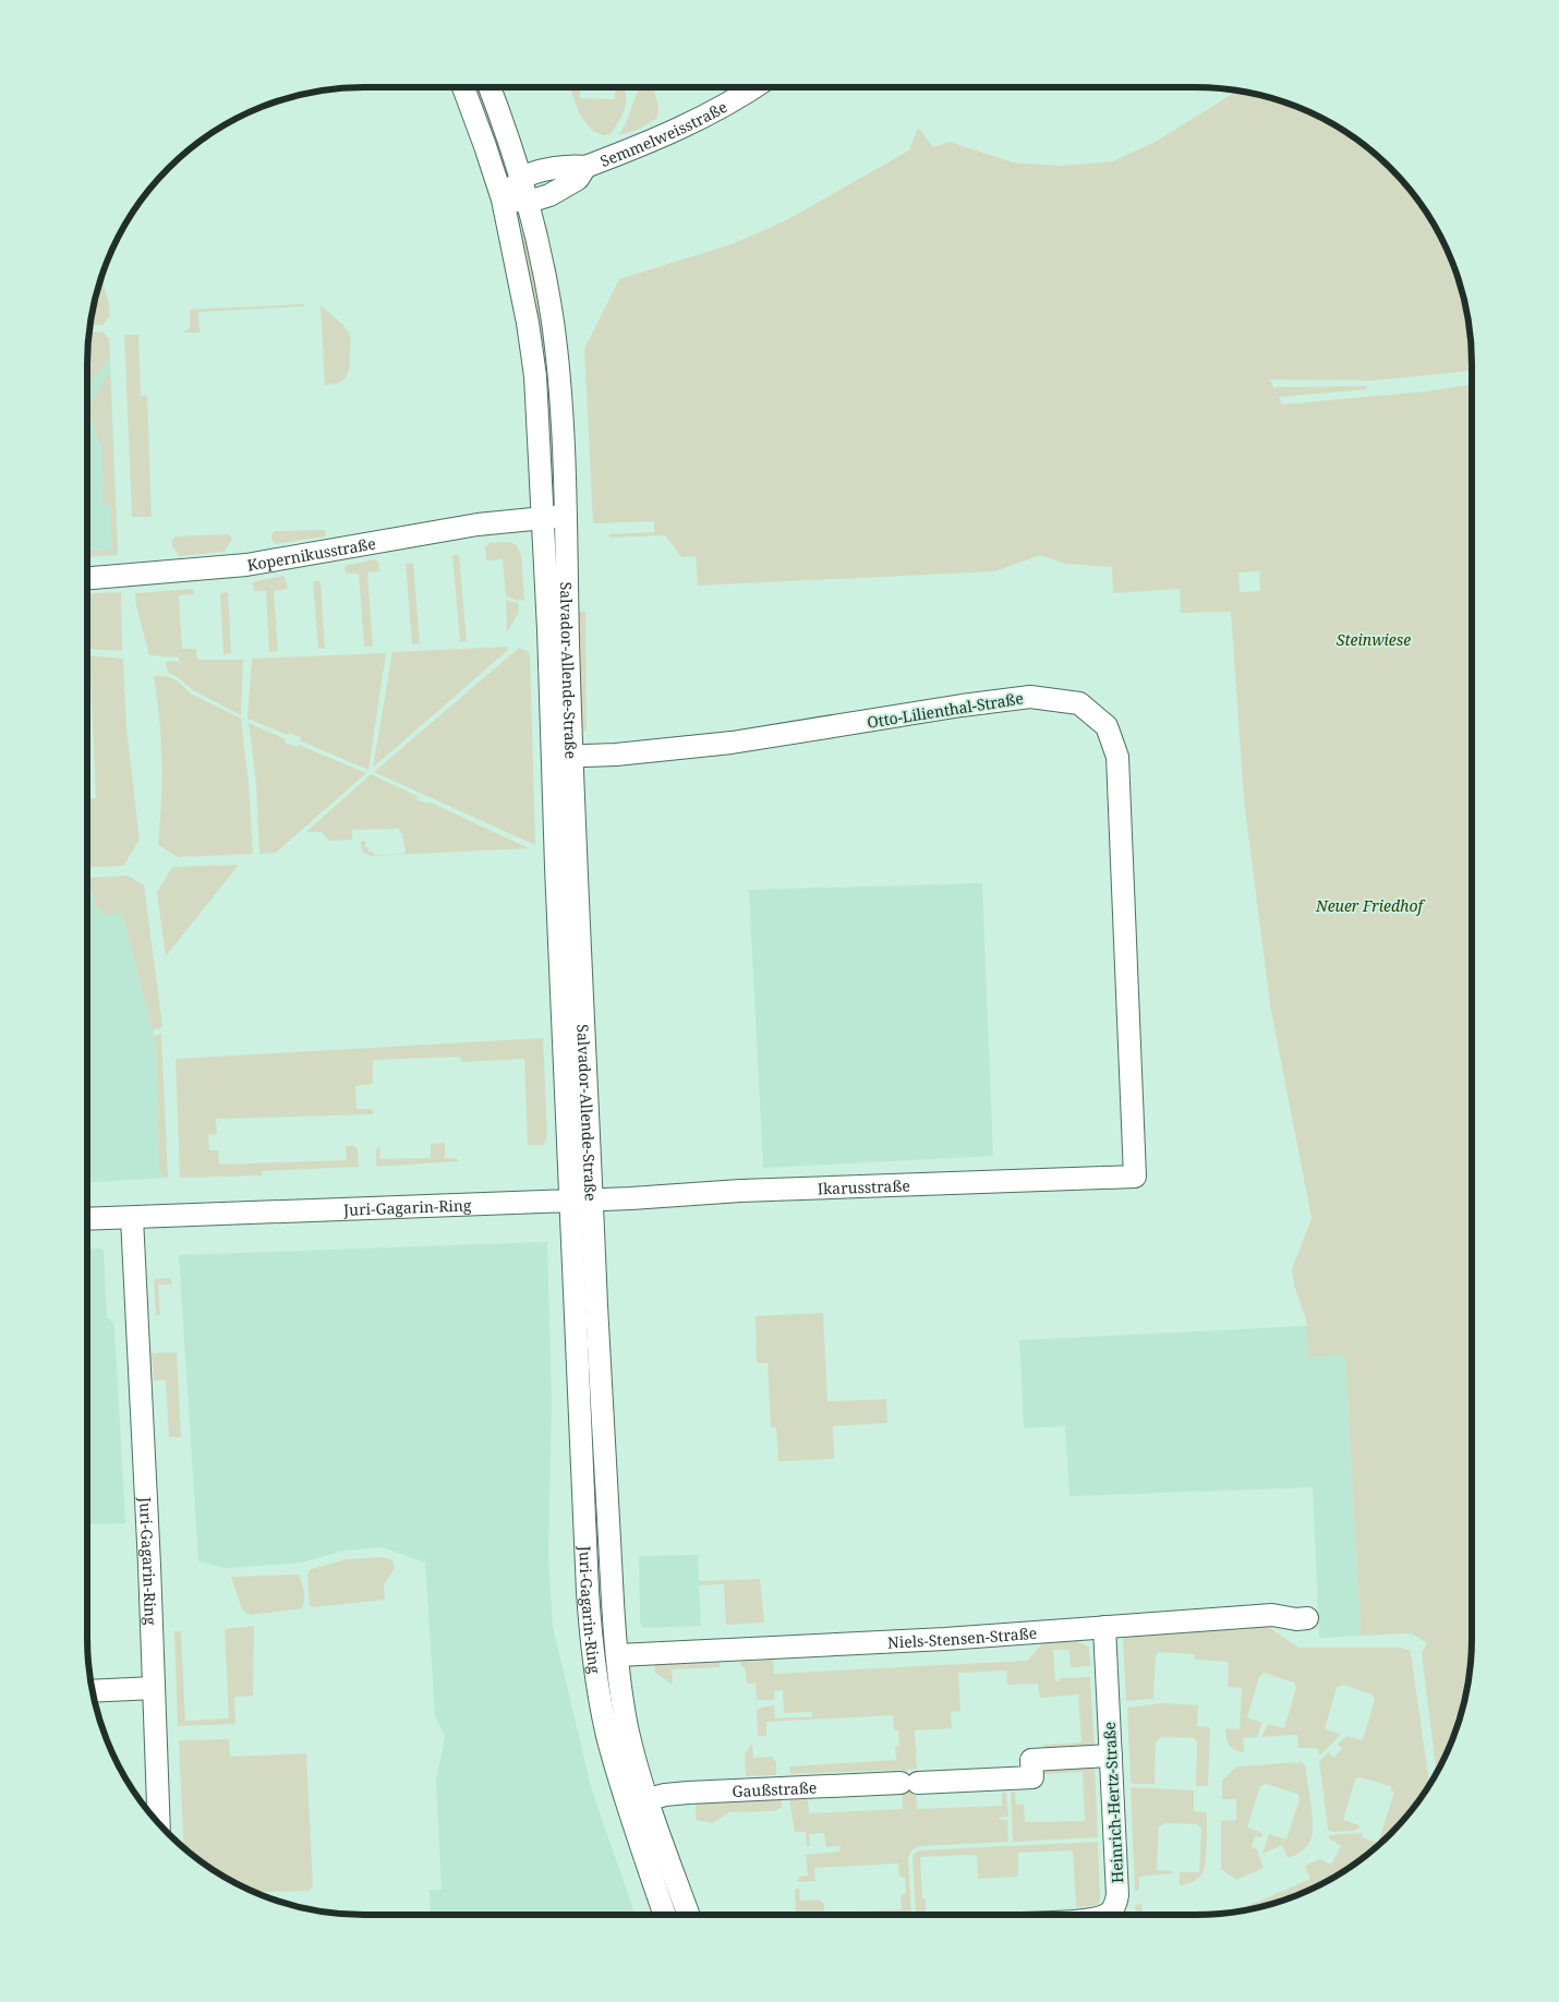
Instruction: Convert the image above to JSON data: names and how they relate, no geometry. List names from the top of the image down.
{
  "streets": {
    "street": [
      "Semmelweisstraße",
      "Kopernikusstraße",
      "Salvador-Allende-Straße",
      "Otto-Lilienthal-Straße",
      "Ikarusstraße",
      "Juri-Gagarin-Ring",
      "Niels-Stensen-Straße",
      "Gaußstraße",
      "Heinrich-Hertz-Straße"
    ]
  },
  "crossings": [
    ["Semmelweisstraße", "Salvador-Allende-Straße"],
    ["Kopernikusstraße", "Salvador-Allende-Straße"],
    ["Salvador-Allende-Straße", "Otto-Lilienthal-Straße"],
    ["Salvador-Allende-Straße", "Ikarusstraße"],
    ["Salvador-Allende-Straße", "Juri-Gagarin-Ring"],
    ["Otto-Lilienthal-Straße", "Ikarusstraße"],
    ["Ikarusstraße", "Juri-Gagarin-Ring"],
    ["Juri-Gagarin-Ring", "Niels-Stensen-Straße"],
    ["Juri-Gagarin-Ring", "Gaußstraße"],
    ["Niels-Stensen-Straße", "Heinrich-Hertz-Straße"],
    ["Gaußstraße", "Heinrich-Hertz-Straße"]
  ],
  "parks": ["Steinwiese", "Neuer Friedhof"]
}
